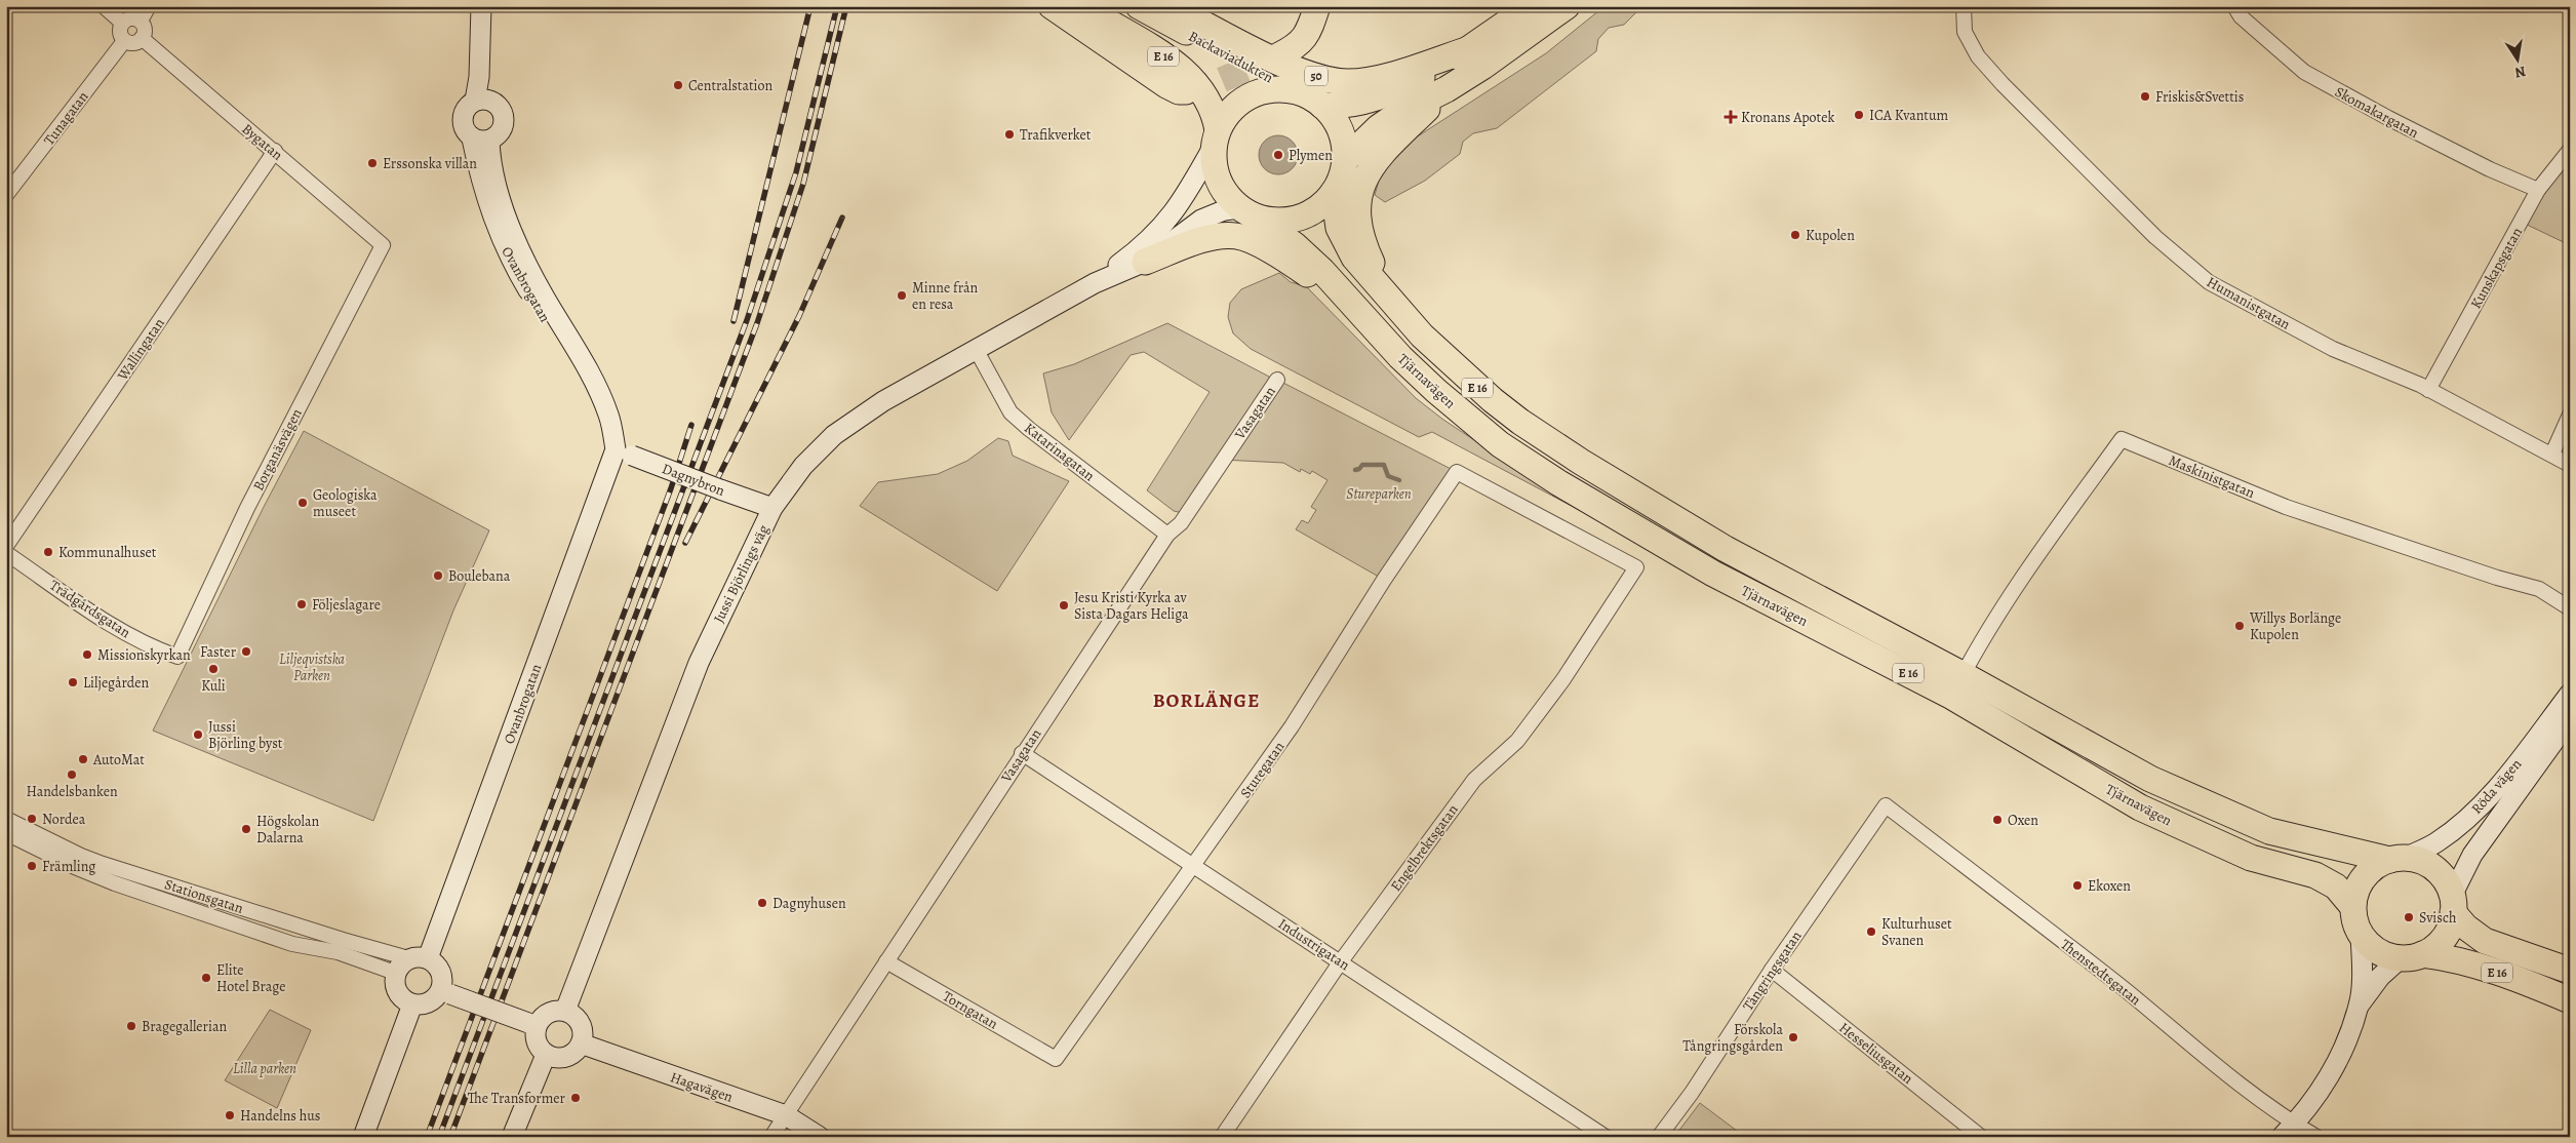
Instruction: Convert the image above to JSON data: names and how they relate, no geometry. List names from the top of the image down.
{
  "streets": {
    "highway": [
      "E 16",
      "Backaviadukten",
      "50",
      "Tjärnavägen"
    ],
    "street": [
      "Skomakargatan",
      "Tunagatan",
      "Bygatan",
      "Kunskapsgatan",
      "Ovanbrogatan",
      "Humanistgatan",
      "Wallingatan",
      "Vasagatan",
      "Borganäsvägen",
      "Katarinagatan",
      "Maskinistgatan",
      "Dagnybron",
      "Jussi Björlings väg",
      "Trädgårdsgatan",
      "Sturegatan",
      "Röda vägen",
      "Engelbrektsgatan",
      "Stationsgatan",
      "Industrigatan",
      "Tångringsgatan",
      "Thenstedtsgatan",
      "Torngatan",
      "Hesseliusgatan",
      "Hagavägen"
    ]
  },
  "crossings": [
    ["E 16", "Backaviadukten"],
    ["E 16", "50"],
    ["E 16", "Tjärnavägen"],
    ["E 16", "Jussi Björlings väg"],
    ["E 16", "Röda vägen"],
    ["Backaviadukten", "50"],
    ["Backaviadukten", "Tjärnavägen"],
    ["Backaviadukten", "Jussi Björlings väg"],
    ["50", "Tjärnavägen"],
    ["50", "Jussi Björlings väg"],
    ["Skomakargatan", "Kunskapsgatan"],
    ["Tunagatan", "Bygatan"],
    ["Bygatan", "Wallingatan"],
    ["Bygatan", "Borganäsvägen"],
    ["Kunskapsgatan", "Humanistgatan"],
    ["Ovanbrogatan", "Dagnybron"],
    ["Ovanbrogatan", "Stationsgatan"],
    ["Tjärnavägen", "Maskinistgatan"],
    ["Tjärnavägen", "Jussi Björlings väg"],
    ["Tjärnavägen", "Röda vägen"],
    ["Vasagatan", "Katarinagatan"],
    ["Vasagatan", "Industrigatan"],
    ["Vasagatan", "Torngatan"],
    ["Vasagatan", "Hagavägen"],
    ["Borganäsvägen", "Trädgårdsgatan"],
    ["Katarinagatan", "Jussi Björlings väg"],
    ["Dagnybron", "Jussi Björlings väg"],
    ["Jussi Björlings väg", "Hagavägen"],
    ["Sturegatan", "Engelbrektsgatan"],
    ["Sturegatan", "Industrigatan"],
    ["Sturegatan", "Torngatan"],
    ["Engelbrektsgatan", "Industrigatan"],
    ["Tångringsgatan", "Thenstedtsgatan"],
    ["Tångringsgatan", "Hesseliusgatan"]
  ],
  "districts": ["BORLÄNGE"],
  "parks": ["Stureparken", "Liljeqvistska Parken", "Lilla parken"],
  "places": {
    "other": [
      "Centralstation",
      "Friskis&Svettis",
      "ICA Kvantum",
      "Trafikverket",
      "Plymen",
      "Erssonska villan",
      "Kupolen",
      "Minne från en resa",
      "Geologiska museet",
      "Kommunalhuset",
      "Boulebana",
      "Följeslagare",
      "Jesu Kristi Kyrka av Sista Dagars Heliga",
      "Willys Borlänge Kupolen",
      "Faster",
      "Missionskyrkan",
      "Kuli",
      "Liljegården",
      "Jussi Björling byst",
      "AutoMat",
      "Handelsbanken",
      "Nordea",
      "Oxen",
      "Högskolan Dalarna",
      "Främling",
      "Ekoxen",
      "Dagnyhusen",
      "Svisch",
      "Kulturhuset Svanen",
      "Elite Hotel Brage",
      "Bragegallerian",
      "Förskola Tångringsgården",
      "The Transformer",
      "Handelns hus"
    ],
    "health": ["Kronans Apotek"]
  },
  "north": "bottom"
}
